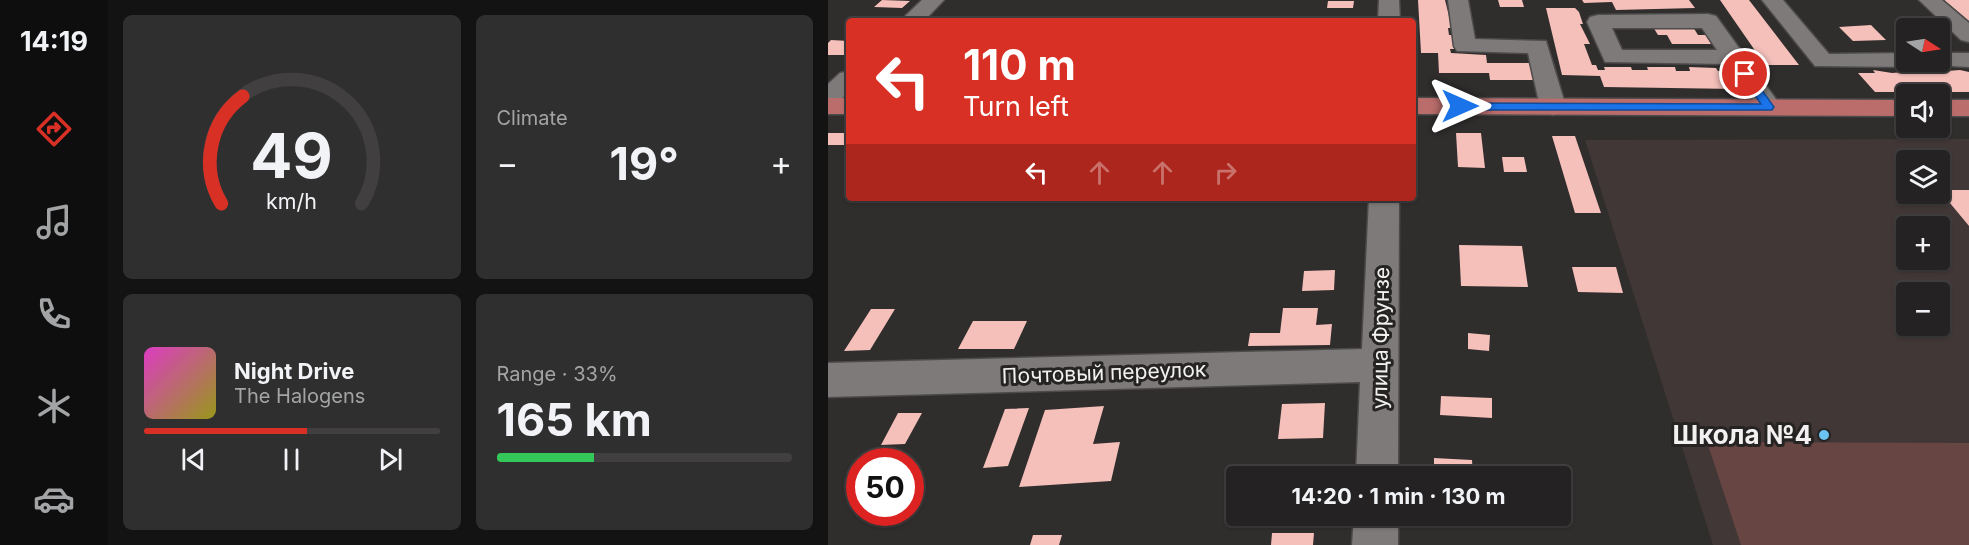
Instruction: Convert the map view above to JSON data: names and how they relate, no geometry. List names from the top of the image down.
{
  "streets": {
    "street": ["улица Фрунзе", "Почтовый переулок"]
  },
  "crossings": [
    ["улица Фрунзе", "Почтовый переулок"]
  ],
  "places": ["Школа №4"],
  "north": "right",
  "page": {
    "tabs": "14:19",
    "tile": [
      "Climate",
      ["Range · 33%", "165 km"]
    ],
    "map_buttons": ["+", "−"],
    "turn": ["110 m", "Turn left"],
    "heat": ["−", "19°", "+"],
    "song": ["Night Drive", "The Halogens"],
    "limit": "50",
    "trip": "14:20 · 1 min · 130 m",
    "gauge": ["49", "km/h"]
  }
}
